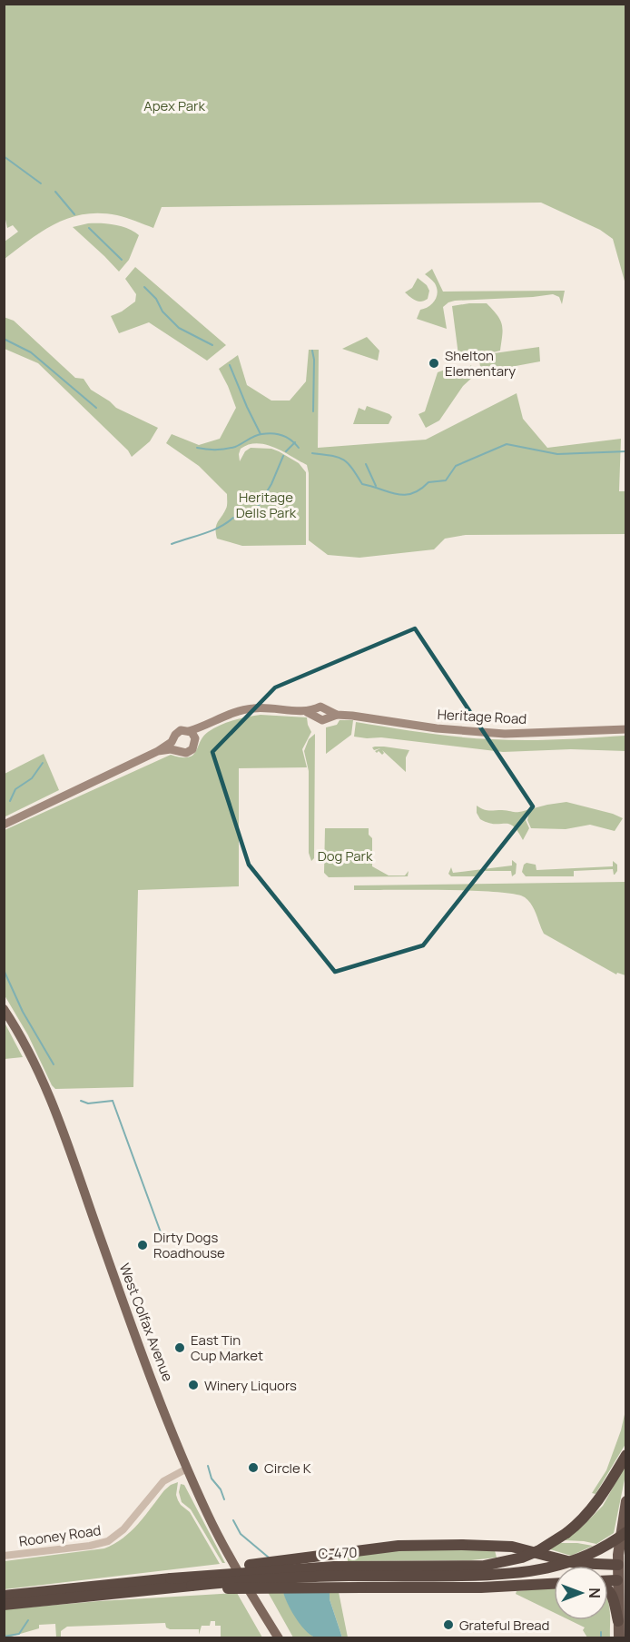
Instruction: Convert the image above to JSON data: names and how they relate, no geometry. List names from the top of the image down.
{
  "streets": {
    "highway": ["C-470"],
    "main road": ["Heritage Road", "West Colfax Avenue"],
    "street": ["Rooney Road"]
  },
  "crossings": [
    ["West Colfax Avenue", "Rooney Road"]
  ],
  "parks": ["Apex Park", "Heritage Dells Park", "Dog Park"],
  "places": [
    "Shelton Elementary",
    "Dirty Dogs Roadhouse",
    "East Tin Cup Market",
    "Winery Liquors",
    "Circle K",
    "Grateful Bread"
  ],
  "north": "right"
}
